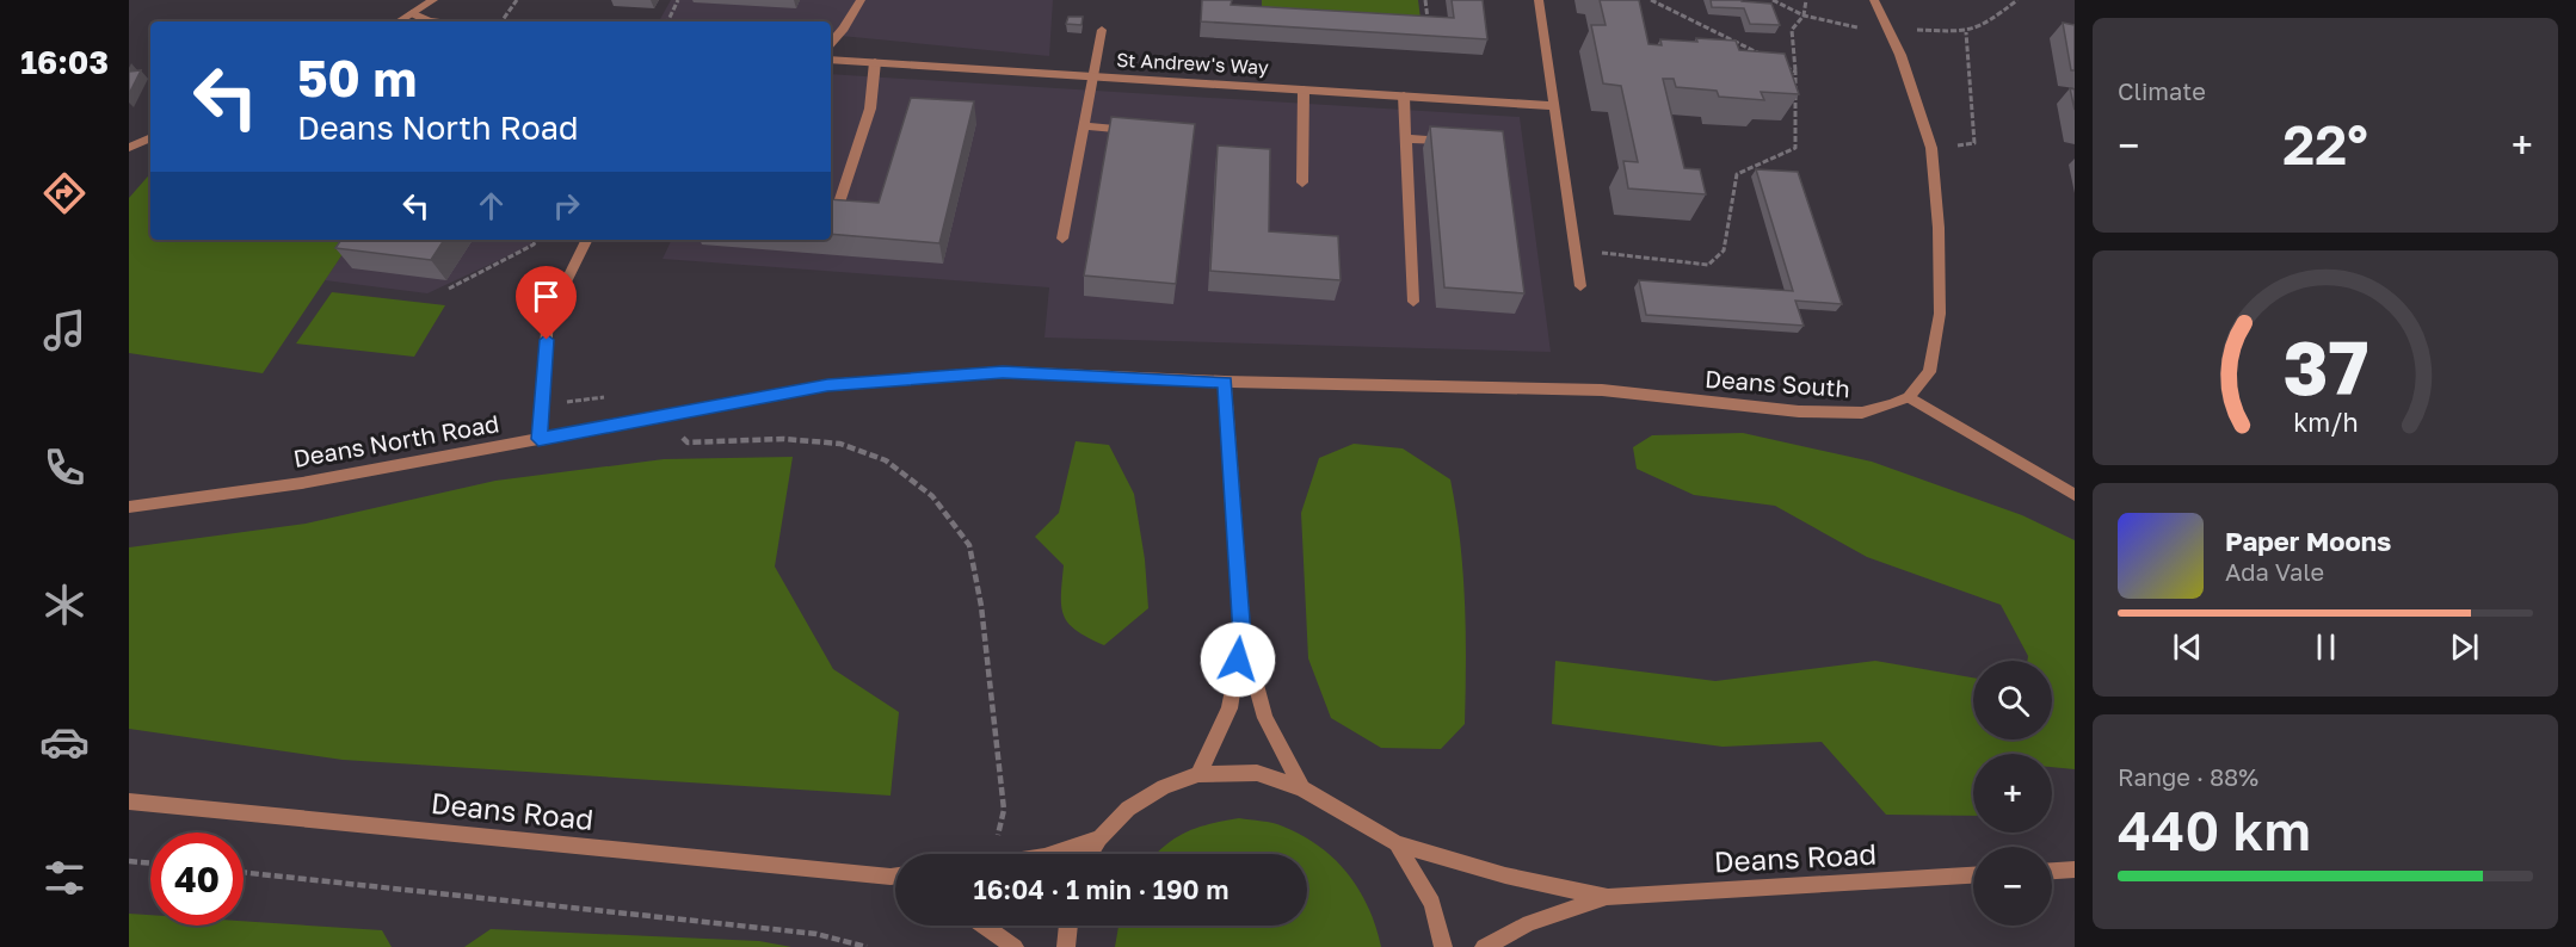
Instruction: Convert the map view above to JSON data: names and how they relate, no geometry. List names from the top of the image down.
{
  "streets": {
    "street": [
      "St Andrew's Way",
      "Deans South",
      "Deans North Road",
      "Deans Road"
    ]
  },
  "crossings": [
    ["Deans South", "Deans North Road"]
  ],
  "page": {
    "tabs": "16:03",
    "tile": [
      "Climate",
      ["Range · 88%", "440 km"]
    ],
    "turn": ["50 m", "Deans North Road"],
    "heat": ["−", "22°", "+"],
    "song": ["Paper Moons", "Ada Vale"],
    "map_buttons": ["+", "−"],
    "limit": "40",
    "trip": "16:04 · 1 min · 190 m",
    "gauge": ["37", "km/h"]
  }
}
